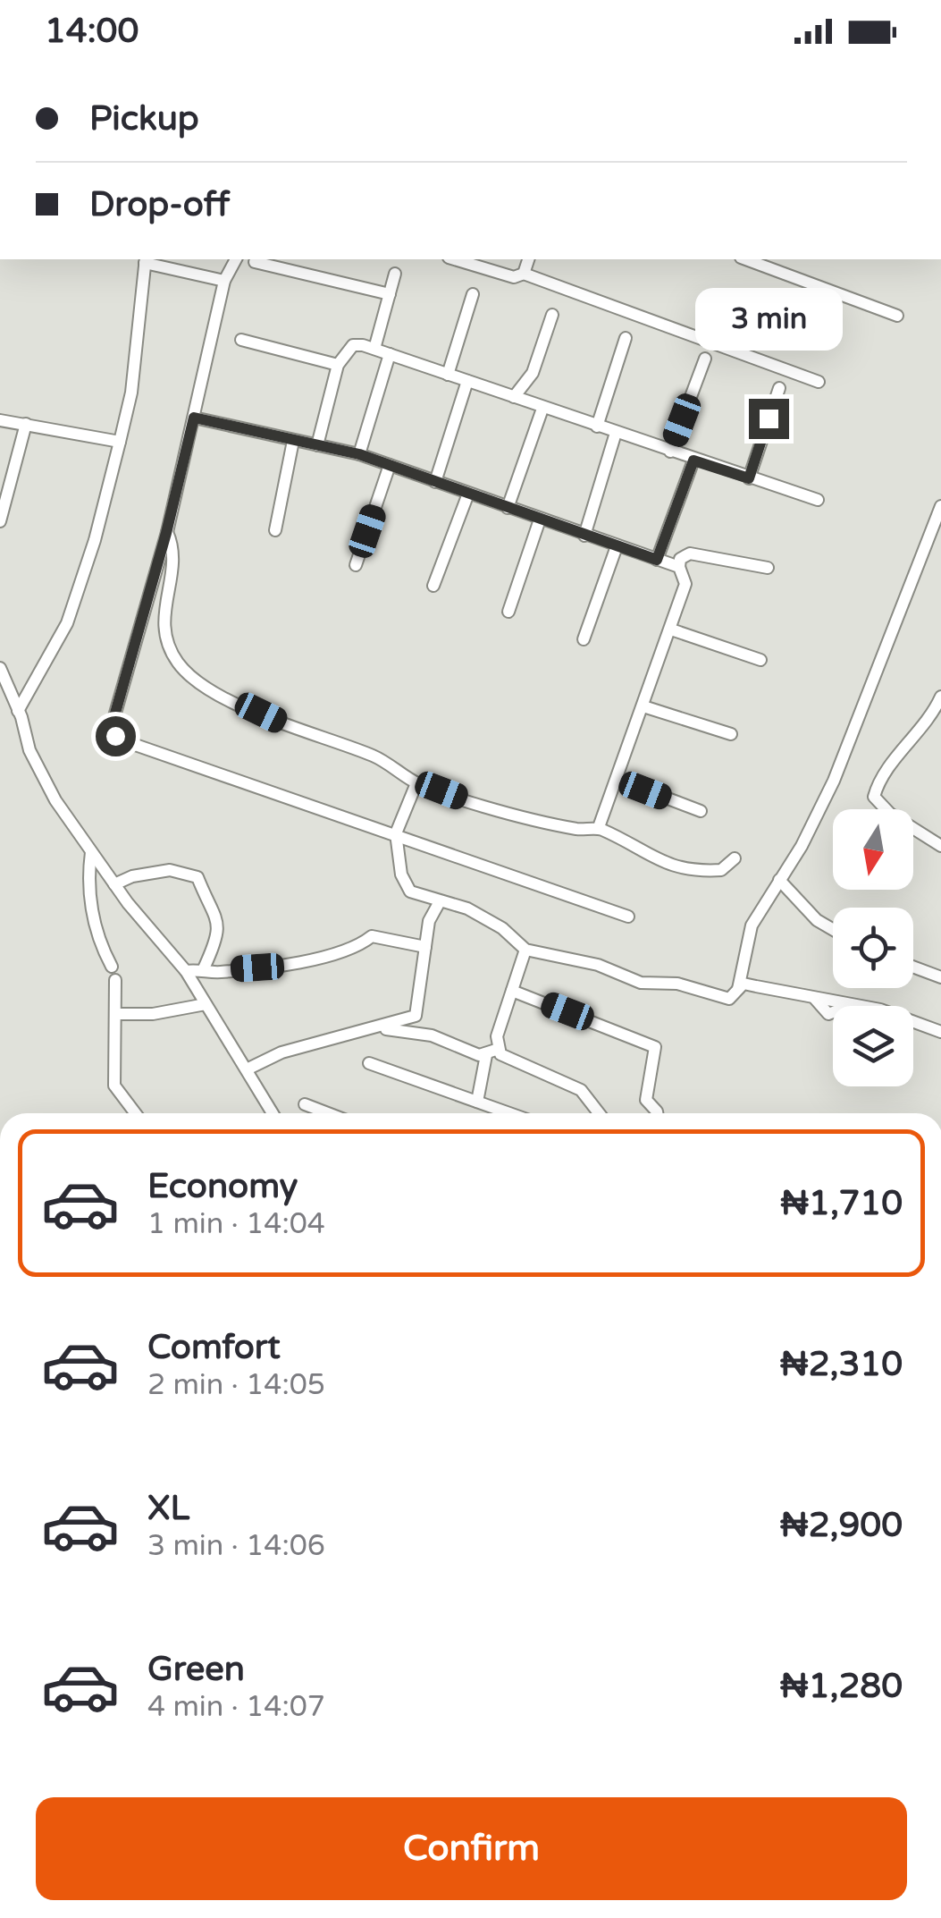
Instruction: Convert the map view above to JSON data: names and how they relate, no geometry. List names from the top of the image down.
{
  "north": "bottom",
  "page": {
    "status": "14:00",
    "banner": ["Pickup", "Drop-off"],
    "bubble": "3 min",
    "list": [
      {
        "name": "Economy",
        "note": "1 min · 14:04",
        "value": "₦1,710"
      },
      {
        "name": "Comfort",
        "note": "2 min · 14:05",
        "value": "₦2,310"
      },
      {
        "name": "XL",
        "note": "3 min · 14:06",
        "value": "₦2,900"
      },
      {
        "name": "Green",
        "note": "4 min · 14:07",
        "value": "₦1,280"
      }
    ],
    "buttons": "Confirm"
  }
}
